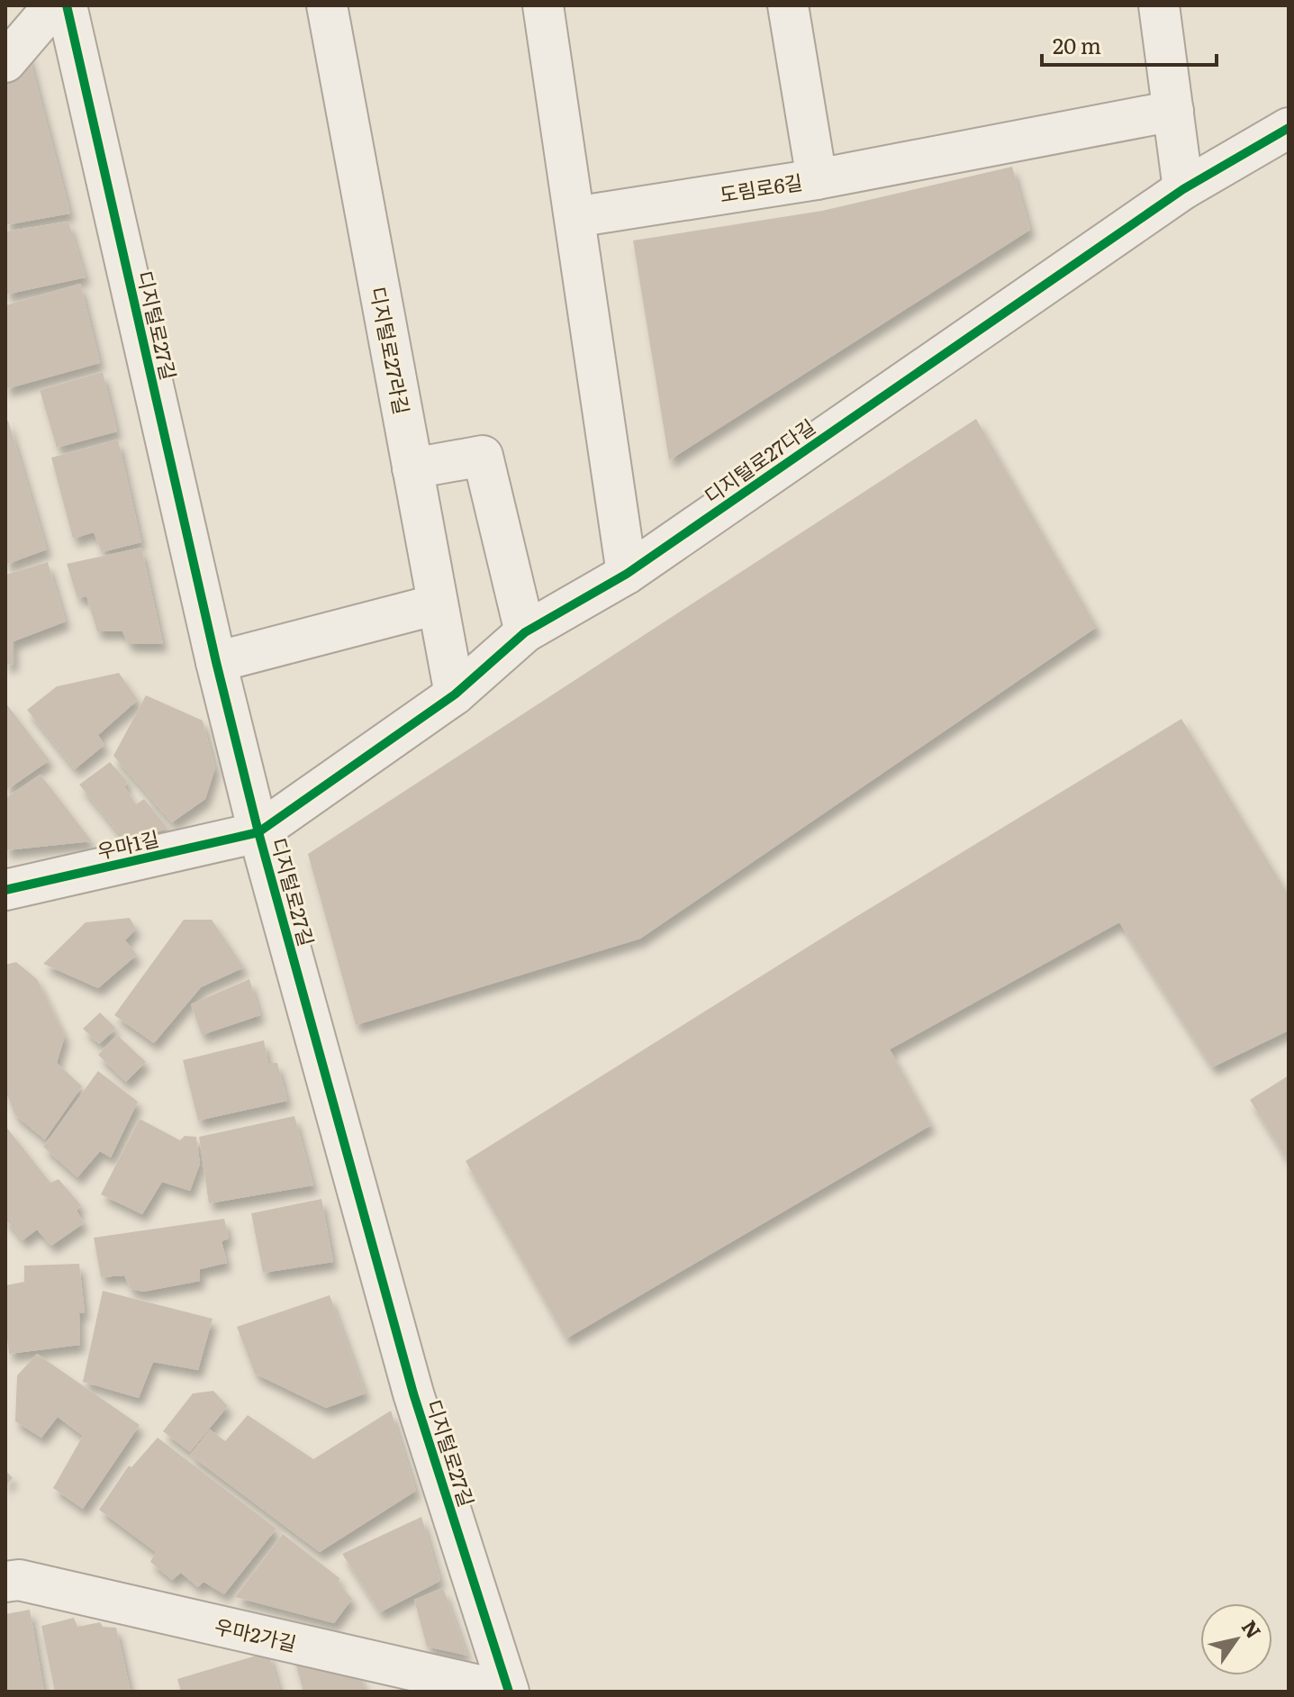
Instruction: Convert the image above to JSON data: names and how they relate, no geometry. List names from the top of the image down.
{
  "streets": {
    "street": [
      "도림로6길",
      "디지털로27길",
      "디지털로27라길",
      "디지털로27다길",
      "우마1길",
      "우마2가길"
    ]
  },
  "crossings": [
    ["디지털로27길", "디지털로27다길"],
    ["디지털로27길", "우마1길"],
    ["디지털로27길", "우마2가길"],
    ["디지털로27라길", "디지털로27다길"],
    ["디지털로27다길", "우마1길"]
  ],
  "scale_bar": "20 m",
  "north": "top right"
}
